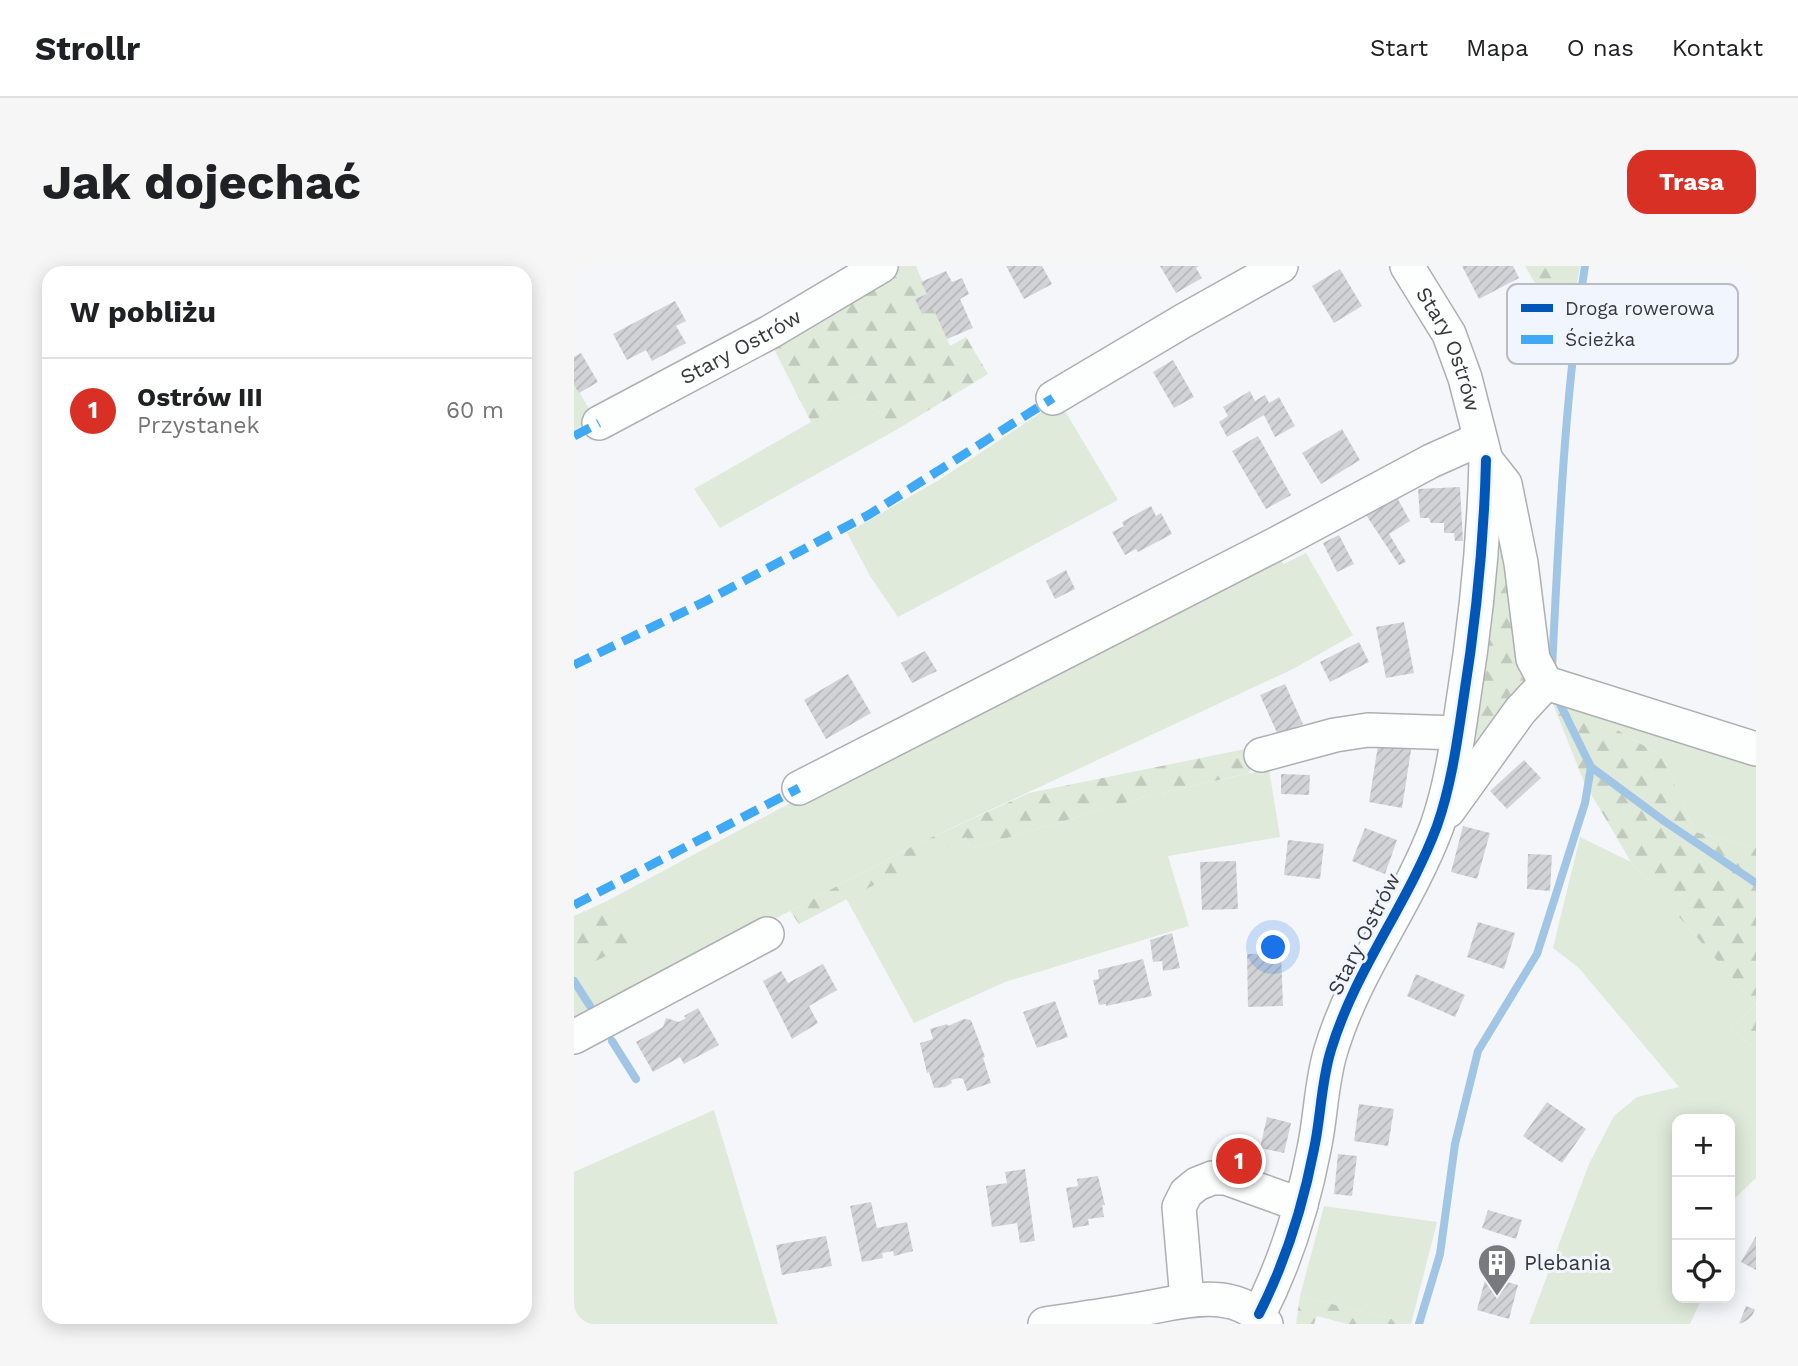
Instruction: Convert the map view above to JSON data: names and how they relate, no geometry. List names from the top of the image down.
{
  "streets": {
    "street": ["Stary Ostrów"]
  },
  "places": {
    "building": ["Plebania"]
  },
  "legend": ["Droga rowerowa", "Ścieżka"],
  "page": {
    "header": "Strollr",
    "nav": [
      "Start",
      "Mapa",
      "O nas",
      "Kontakt"
    ],
    "buttons": "Trasa",
    "title": "Jak dojechać",
    "heading": "W pobliżu",
    "list": [
      {
        "mark": "1",
        "name": "Ostrów III",
        "note": "Przystanek",
        "value": "60 m"
      }
    ],
    "map_buttons": ["+", "−"],
    "pins": "1"
  }
}
